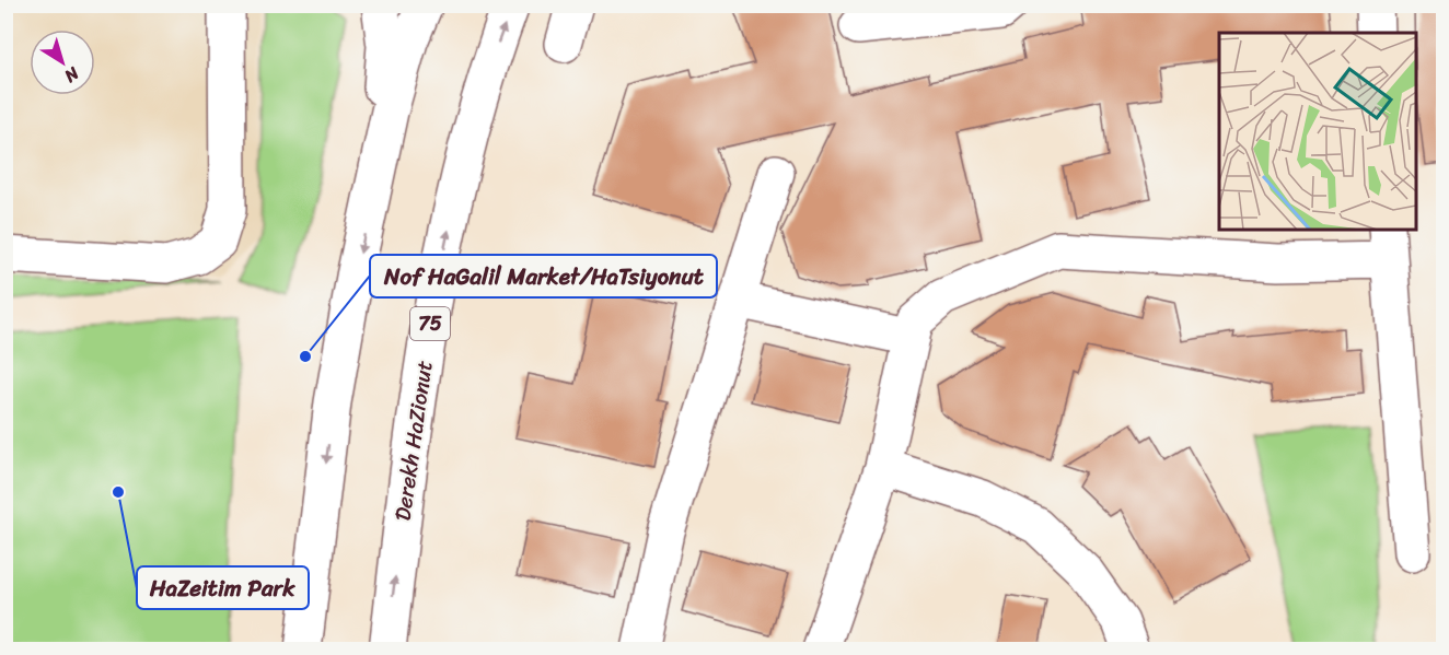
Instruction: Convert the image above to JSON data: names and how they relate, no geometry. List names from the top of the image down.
{
  "streets": {
    "main road": ["75", "Derekh HaZionut"]
  },
  "places": ["Nof HaGalil Market/HaTsiyonut", "HaZeitim Park"],
  "north": "bottom right"
}
